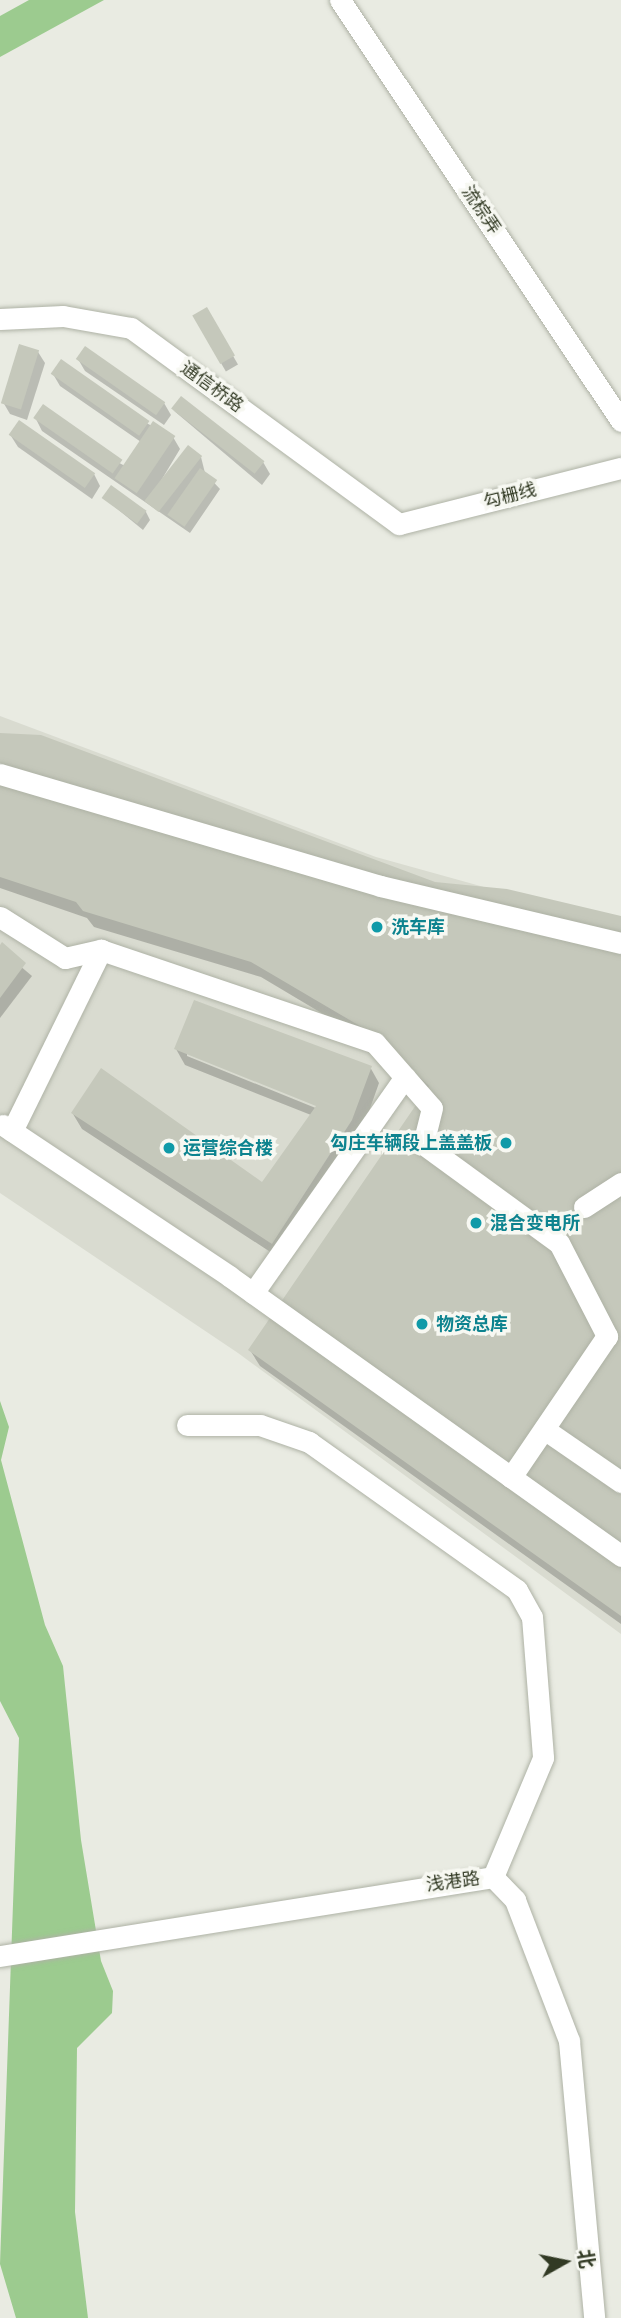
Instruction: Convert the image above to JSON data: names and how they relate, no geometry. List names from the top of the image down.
{
  "streets": {
    "street": [
      "流棕弄",
      "通信桥路",
      "勾栅线",
      "浅港路"
    ]
  },
  "crossings": [
    ["通信桥路", "勾栅线"]
  ],
  "places": [
    "洗车库",
    "勾庄车辆段上盖盖板",
    "运营综合楼",
    "混合变电所",
    "物资总库"
  ],
  "north": "right"
}
